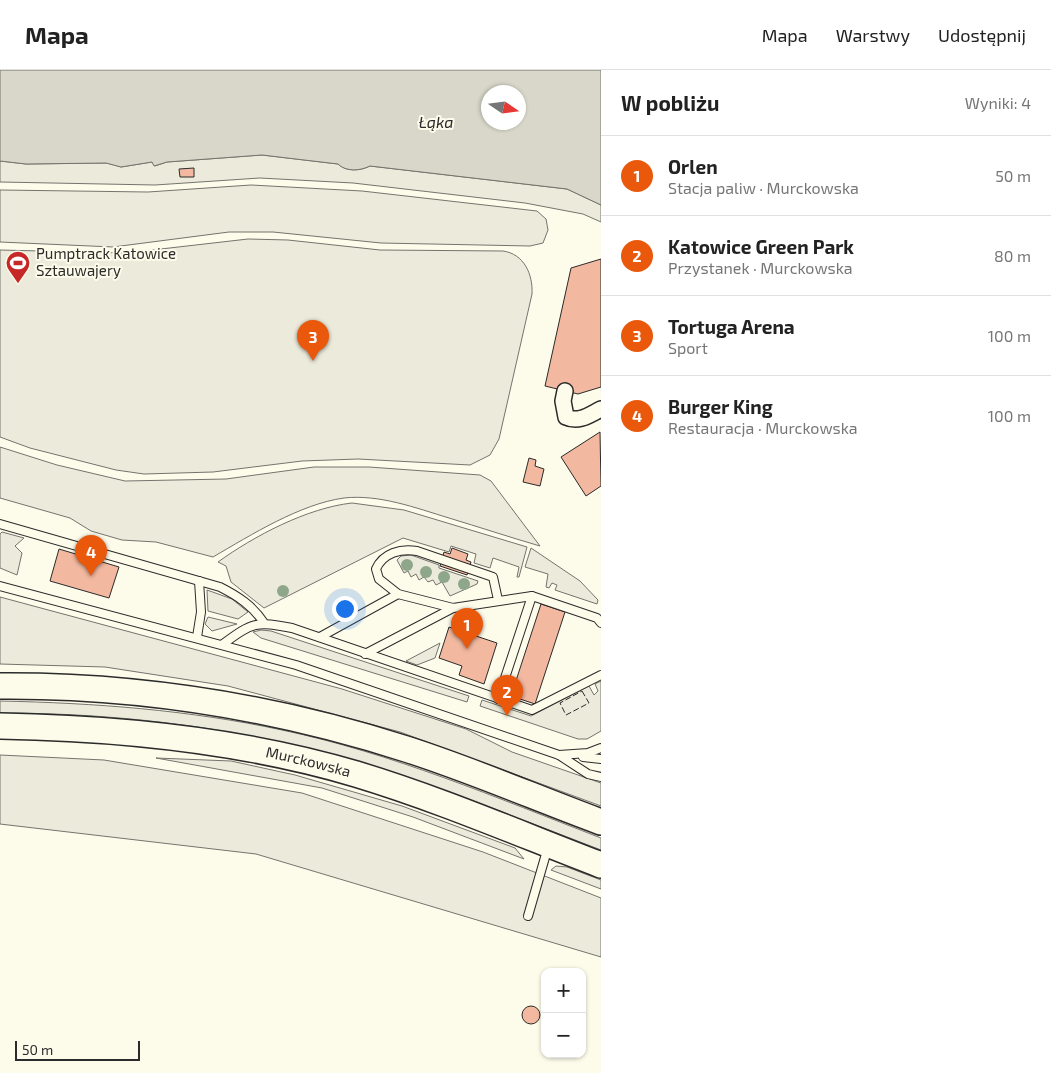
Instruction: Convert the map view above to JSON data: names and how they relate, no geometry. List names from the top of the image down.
{
  "streets": {
    "highway": ["Murckowska"]
  },
  "water": ["Łąka"],
  "places": {
    "sports": ["Pumptrack Katowice Sztauwajery"]
  },
  "scale_bar": "50 m",
  "north": "right",
  "page": {
    "header": "Mapa",
    "nav": ["Mapa", "Warstwy", "Udostępnij"],
    "heading": ["W pobliżu", "Wyniki: 4"],
    "list": [
      {
        "mark": "1",
        "name": "Orlen",
        "note": "Stacja paliw · Murckowska",
        "value": "50 m"
      },
      {
        "mark": "2",
        "name": "Katowice Green Park",
        "note": "Przystanek · Murckowska",
        "value": "80 m"
      },
      {
        "mark": "3",
        "name": "Tortuga Arena",
        "note": "Sport",
        "value": "100 m"
      },
      {
        "mark": "4",
        "name": "Burger King",
        "note": "Restauracja · Murckowska",
        "value": "100 m"
      }
    ],
    "pins": [
      "3",
      "4",
      "1",
      "2"
    ],
    "map_buttons": ["+", "−"],
    "scale": "50 m"
  }
}
